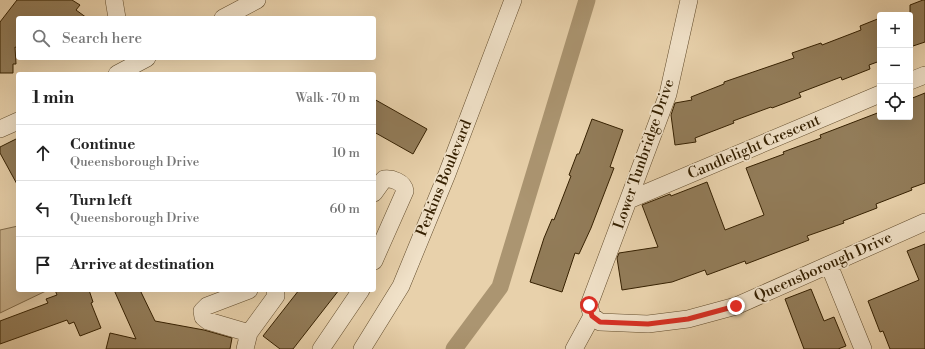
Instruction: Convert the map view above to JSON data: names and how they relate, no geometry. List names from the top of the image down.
{
  "streets": {
    "street": [
      "Candlelight Crescent",
      "Lower Tunbridge Drive",
      "Perkins Boulevard",
      "Queensborough Drive"
    ]
  },
  "crossings": [
    ["Candlelight Crescent", "Lower Tunbridge Drive"],
    ["Lower Tunbridge Drive", "Queensborough Drive"]
  ],
  "page": {
    "map_buttons": ["+", "−"],
    "search": "Search here",
    "heading": ["1 min", "Walk · 70 m"],
    "list": [
      ["Continue", "Queensborough Drive", "10 m"],
      ["Turn left", "Queensborough Drive", "60 m"],
      "Arrive at destination"
    ]
  }
}
